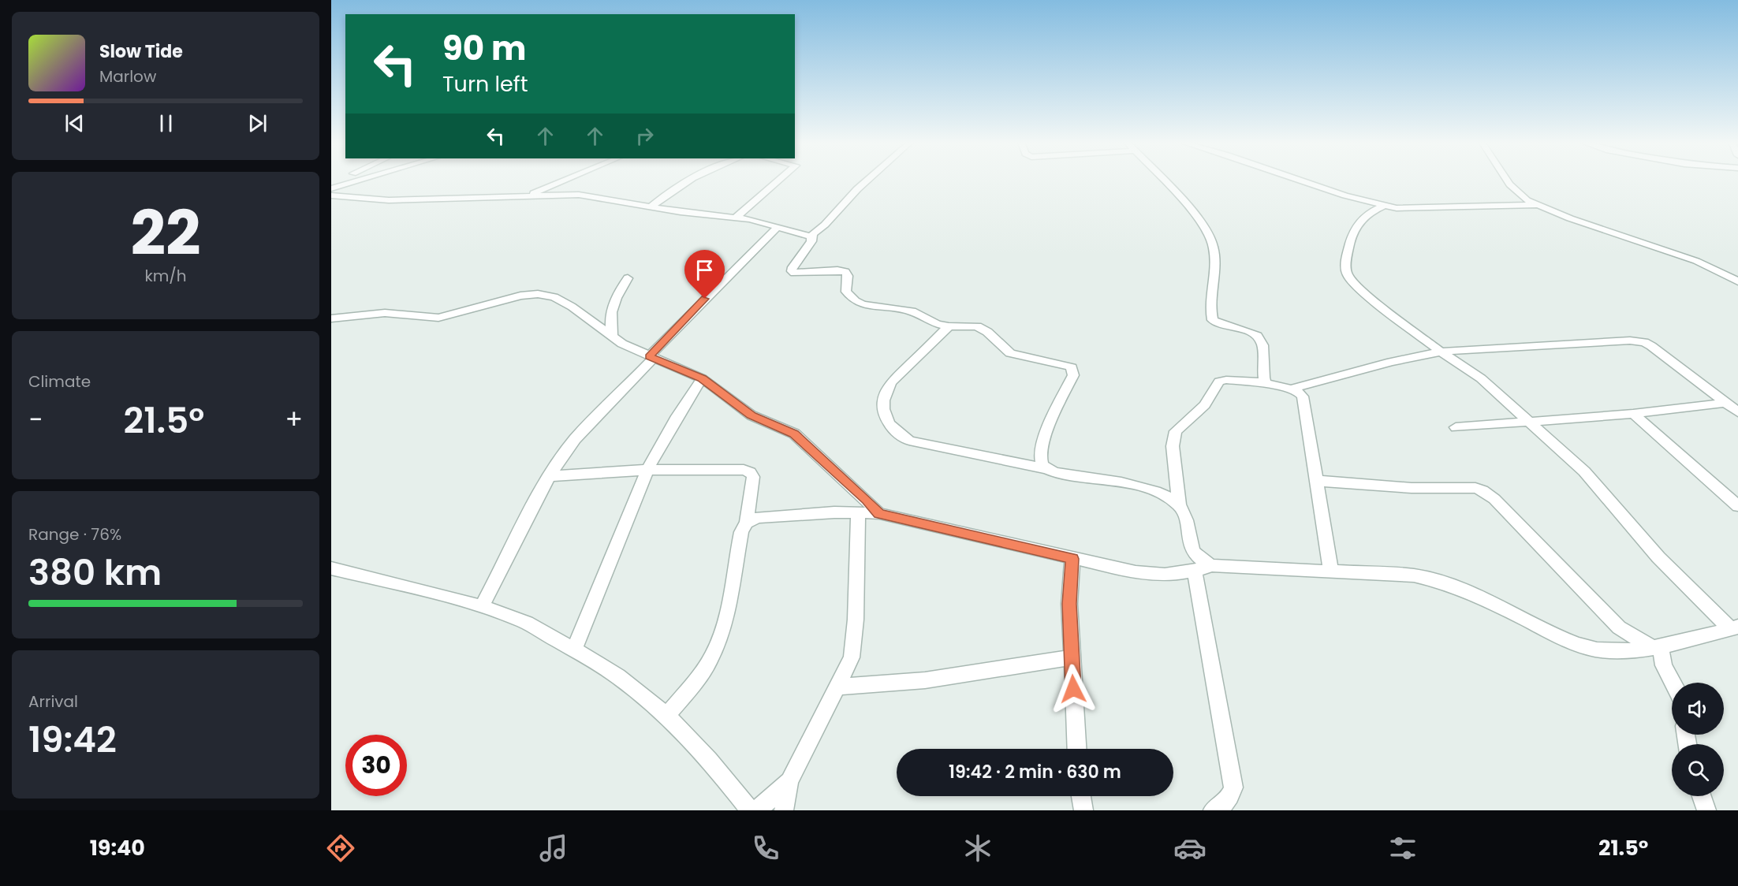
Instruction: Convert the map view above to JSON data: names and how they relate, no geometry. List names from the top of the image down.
{
  "page": {
    "turn": ["90 m", "Turn left"],
    "song": ["Slow Tide", "Marlow"],
    "tile": [
      ["22", "km/h"],
      "Climate",
      ["Range · 76%", "380 km"],
      ["Arrival", "19:42"]
    ],
    "heat": ["−", "21.5°", "+"],
    "limit": "30",
    "trip": "19:42 · 2 min · 630 m",
    "tabs": ["19:40", "21.5°"]
  }
}
